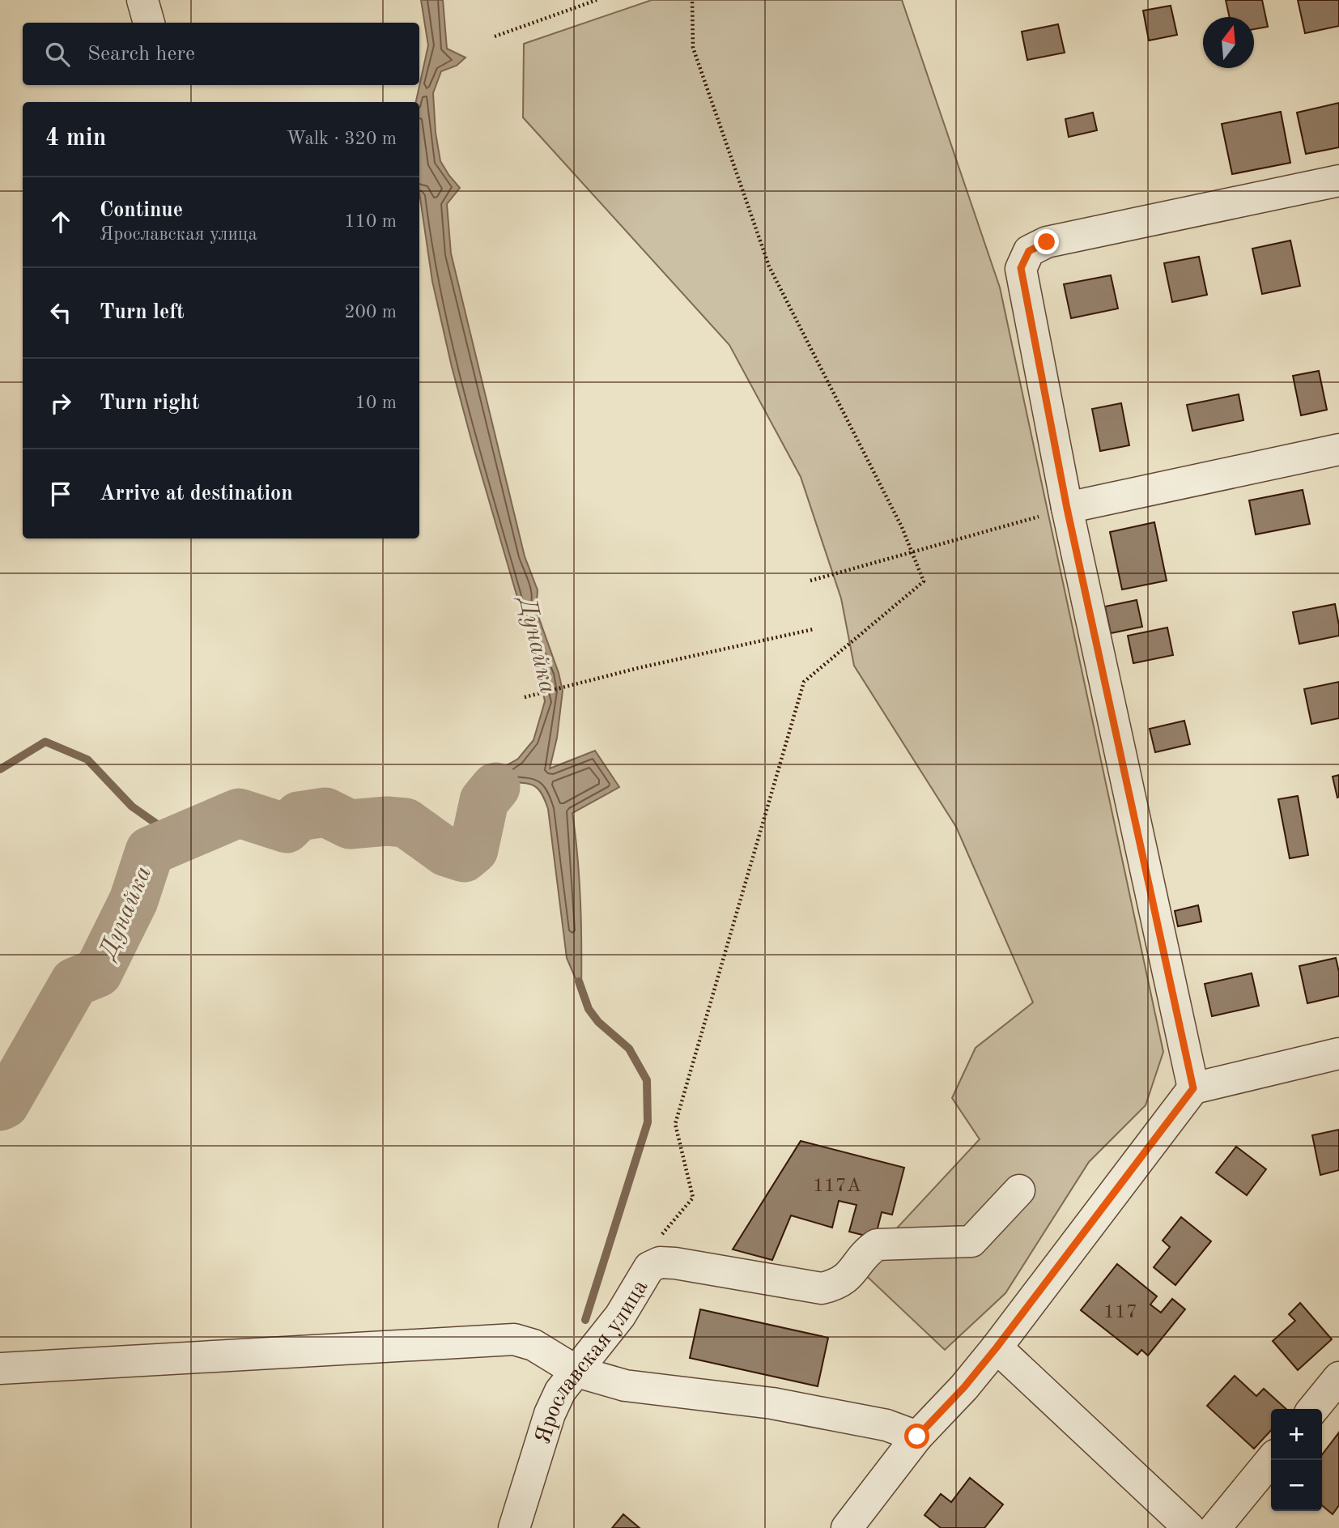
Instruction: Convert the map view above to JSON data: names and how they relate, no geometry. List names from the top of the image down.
{
  "streets": {
    "street": ["Ярославская улица"]
  },
  "water": ["Дунайка"],
  "house_numbers": ["117А", "117"],
  "north": "top",
  "page": {
    "search": "Search here",
    "heading": ["4 min", "Walk · 320 m"],
    "list": [
      ["Continue", "Ярославская улица", "110 m"],
      ["Turn left", "200 m"],
      ["Turn right", "10 m"],
      "Arrive at destination"
    ],
    "map_buttons": ["+", "−"]
  }
}
